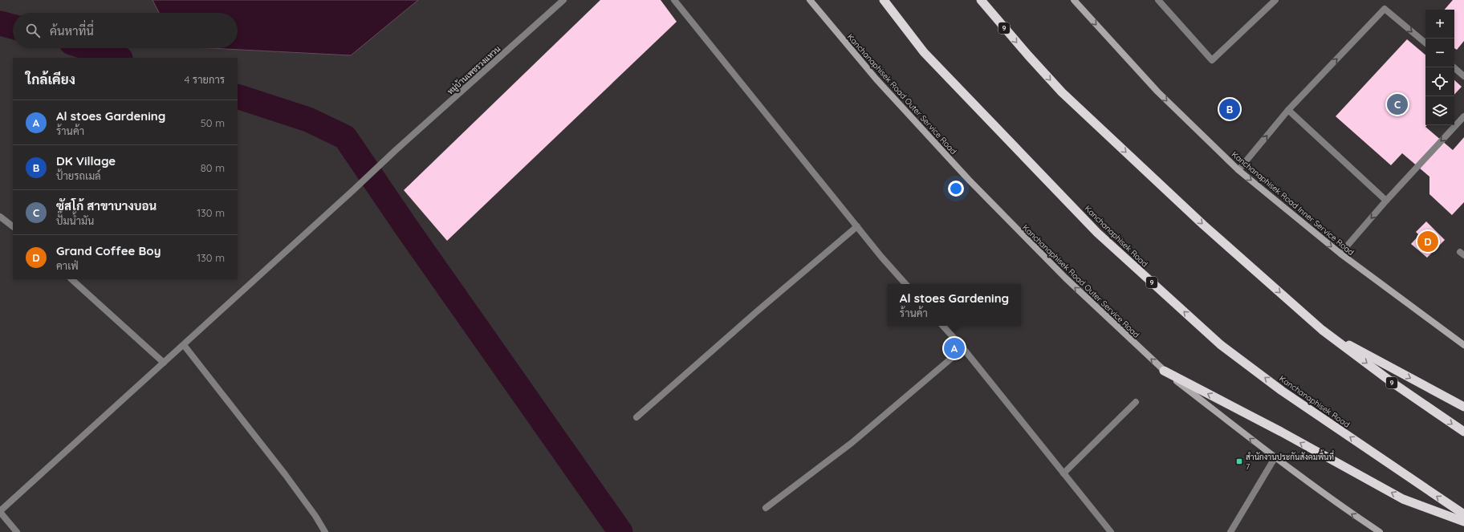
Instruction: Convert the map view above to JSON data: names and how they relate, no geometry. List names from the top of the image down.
{
  "streets": {
    "highway": ["9", "Kanchanaphisek Road"],
    "main road": ["Kanchanaphisek Road Outer Service Road", "Kanchanaphisek Road Inner Service Road"],
    "street": ["หมู่บ้านเพชรวงแหวน"]
  },
  "one_way": ["Kanchanaphisek Road Outer Service Road", "Kanchanaphisek Road Inner Service Road"],
  "places": {
    "transit": ["สำนักงานประกันสังคมพื้นที่ 7"]
  },
  "page": {
    "map_buttons": ["+", "−"],
    "search": "ค้นหาที่นี่",
    "heading": ["ใกล้เคียง", "4 รายการ"],
    "pins": [
      "C",
      "B",
      "D",
      "A"
    ],
    "list": [
      {
        "mark": "A",
        "name": "Al stoes Gardening",
        "note": "ร้านค้า",
        "value": "50 m"
      },
      {
        "mark": "B",
        "name": "DK Village",
        "note": "ป้ายรถเมล์",
        "value": "80 m"
      },
      {
        "mark": "C",
        "name": "ซัสโก้ สาขาบางบอน",
        "note": "ปั๊มน้ำมัน",
        "value": "130 m"
      },
      {
        "mark": "D",
        "name": "Grand Coffee Boy",
        "note": "คาเฟ่",
        "value": "130 m"
      }
    ],
    "popup": ["Al stoes Gardening", "ร้านค้า"]
  }
}
